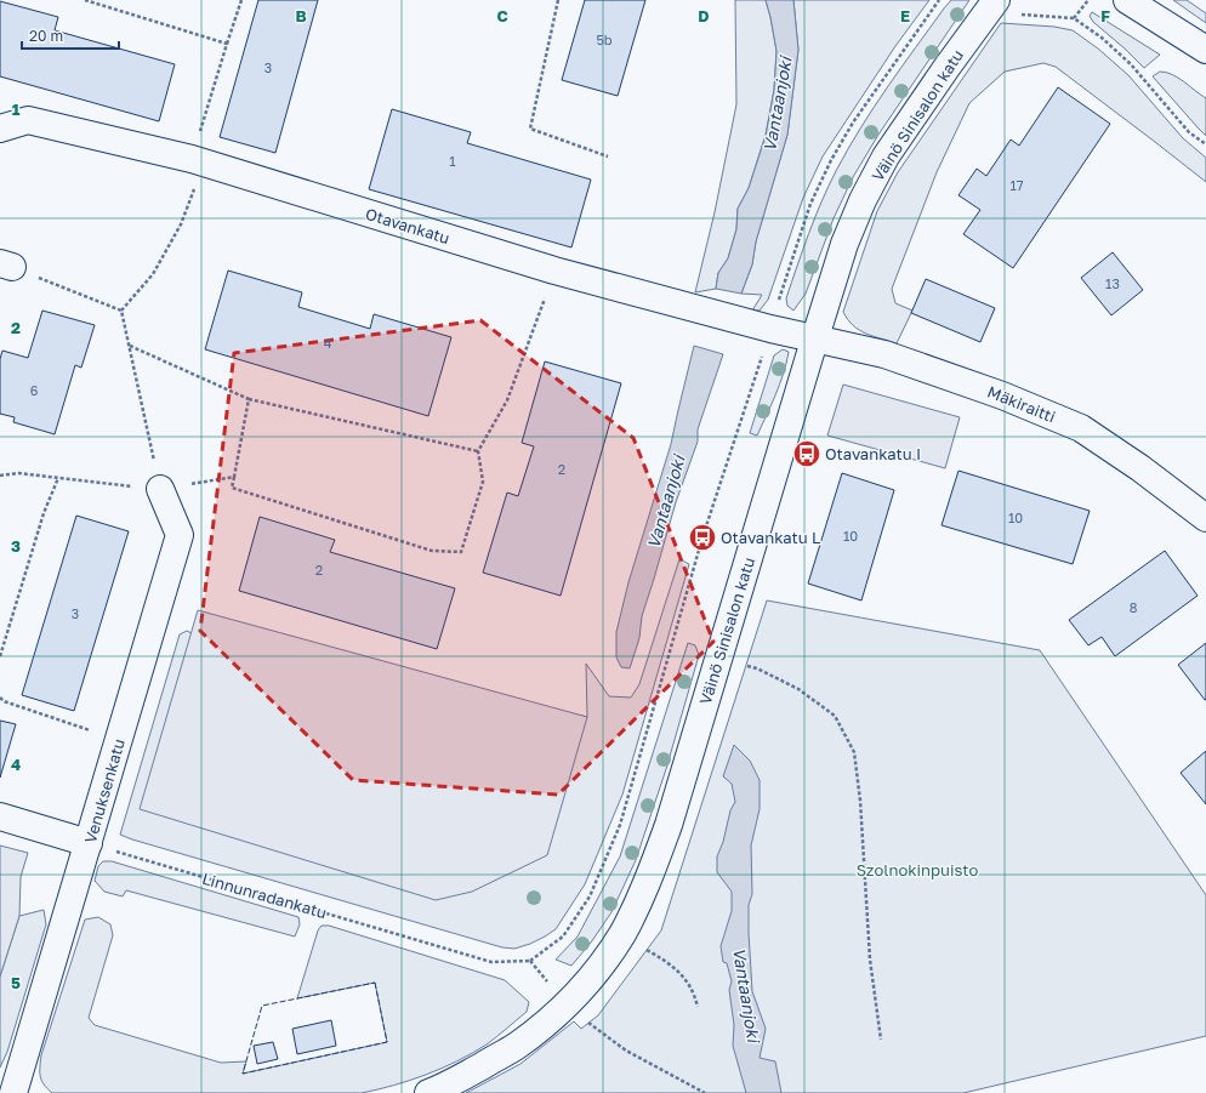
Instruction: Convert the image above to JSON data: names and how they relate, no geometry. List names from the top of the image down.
{
  "streets": {
    "street": [
      "Väinö Sinisalon katu",
      "Otavankatu",
      "Mäkiraitti",
      "Venuksenkatu"
    ],
    "path": ["Linnunradankatu"]
  },
  "crossings": [
    ["Väinö Sinisalon katu", "Otavankatu"],
    ["Väinö Sinisalon katu", "Mäkiraitti"],
    ["Otavankatu", "Mäkiraitti"],
    ["Otavankatu", "Linnunradankatu"],
    ["Venuksenkatu", "Linnunradankatu"]
  ],
  "water": ["Vantaanjoki"],
  "parks": ["Szolnokinpuisto"],
  "places": {
    "bus stop": ["Otavankatu I", "Otavankatu L"]
  },
  "house_numbers": [
    "5b",
    "3",
    "1",
    "17",
    "13",
    "4",
    "6",
    "2",
    "10",
    "10",
    "2",
    "8",
    "3"
  ],
  "scale_bar": "20 m",
  "grid": {
    "columns": [
      "B",
      "C",
      "D",
      "E",
      "F"
    ],
    "rows": [
      "1",
      "2",
      "3",
      "4",
      "5"
    ]
  }
}
